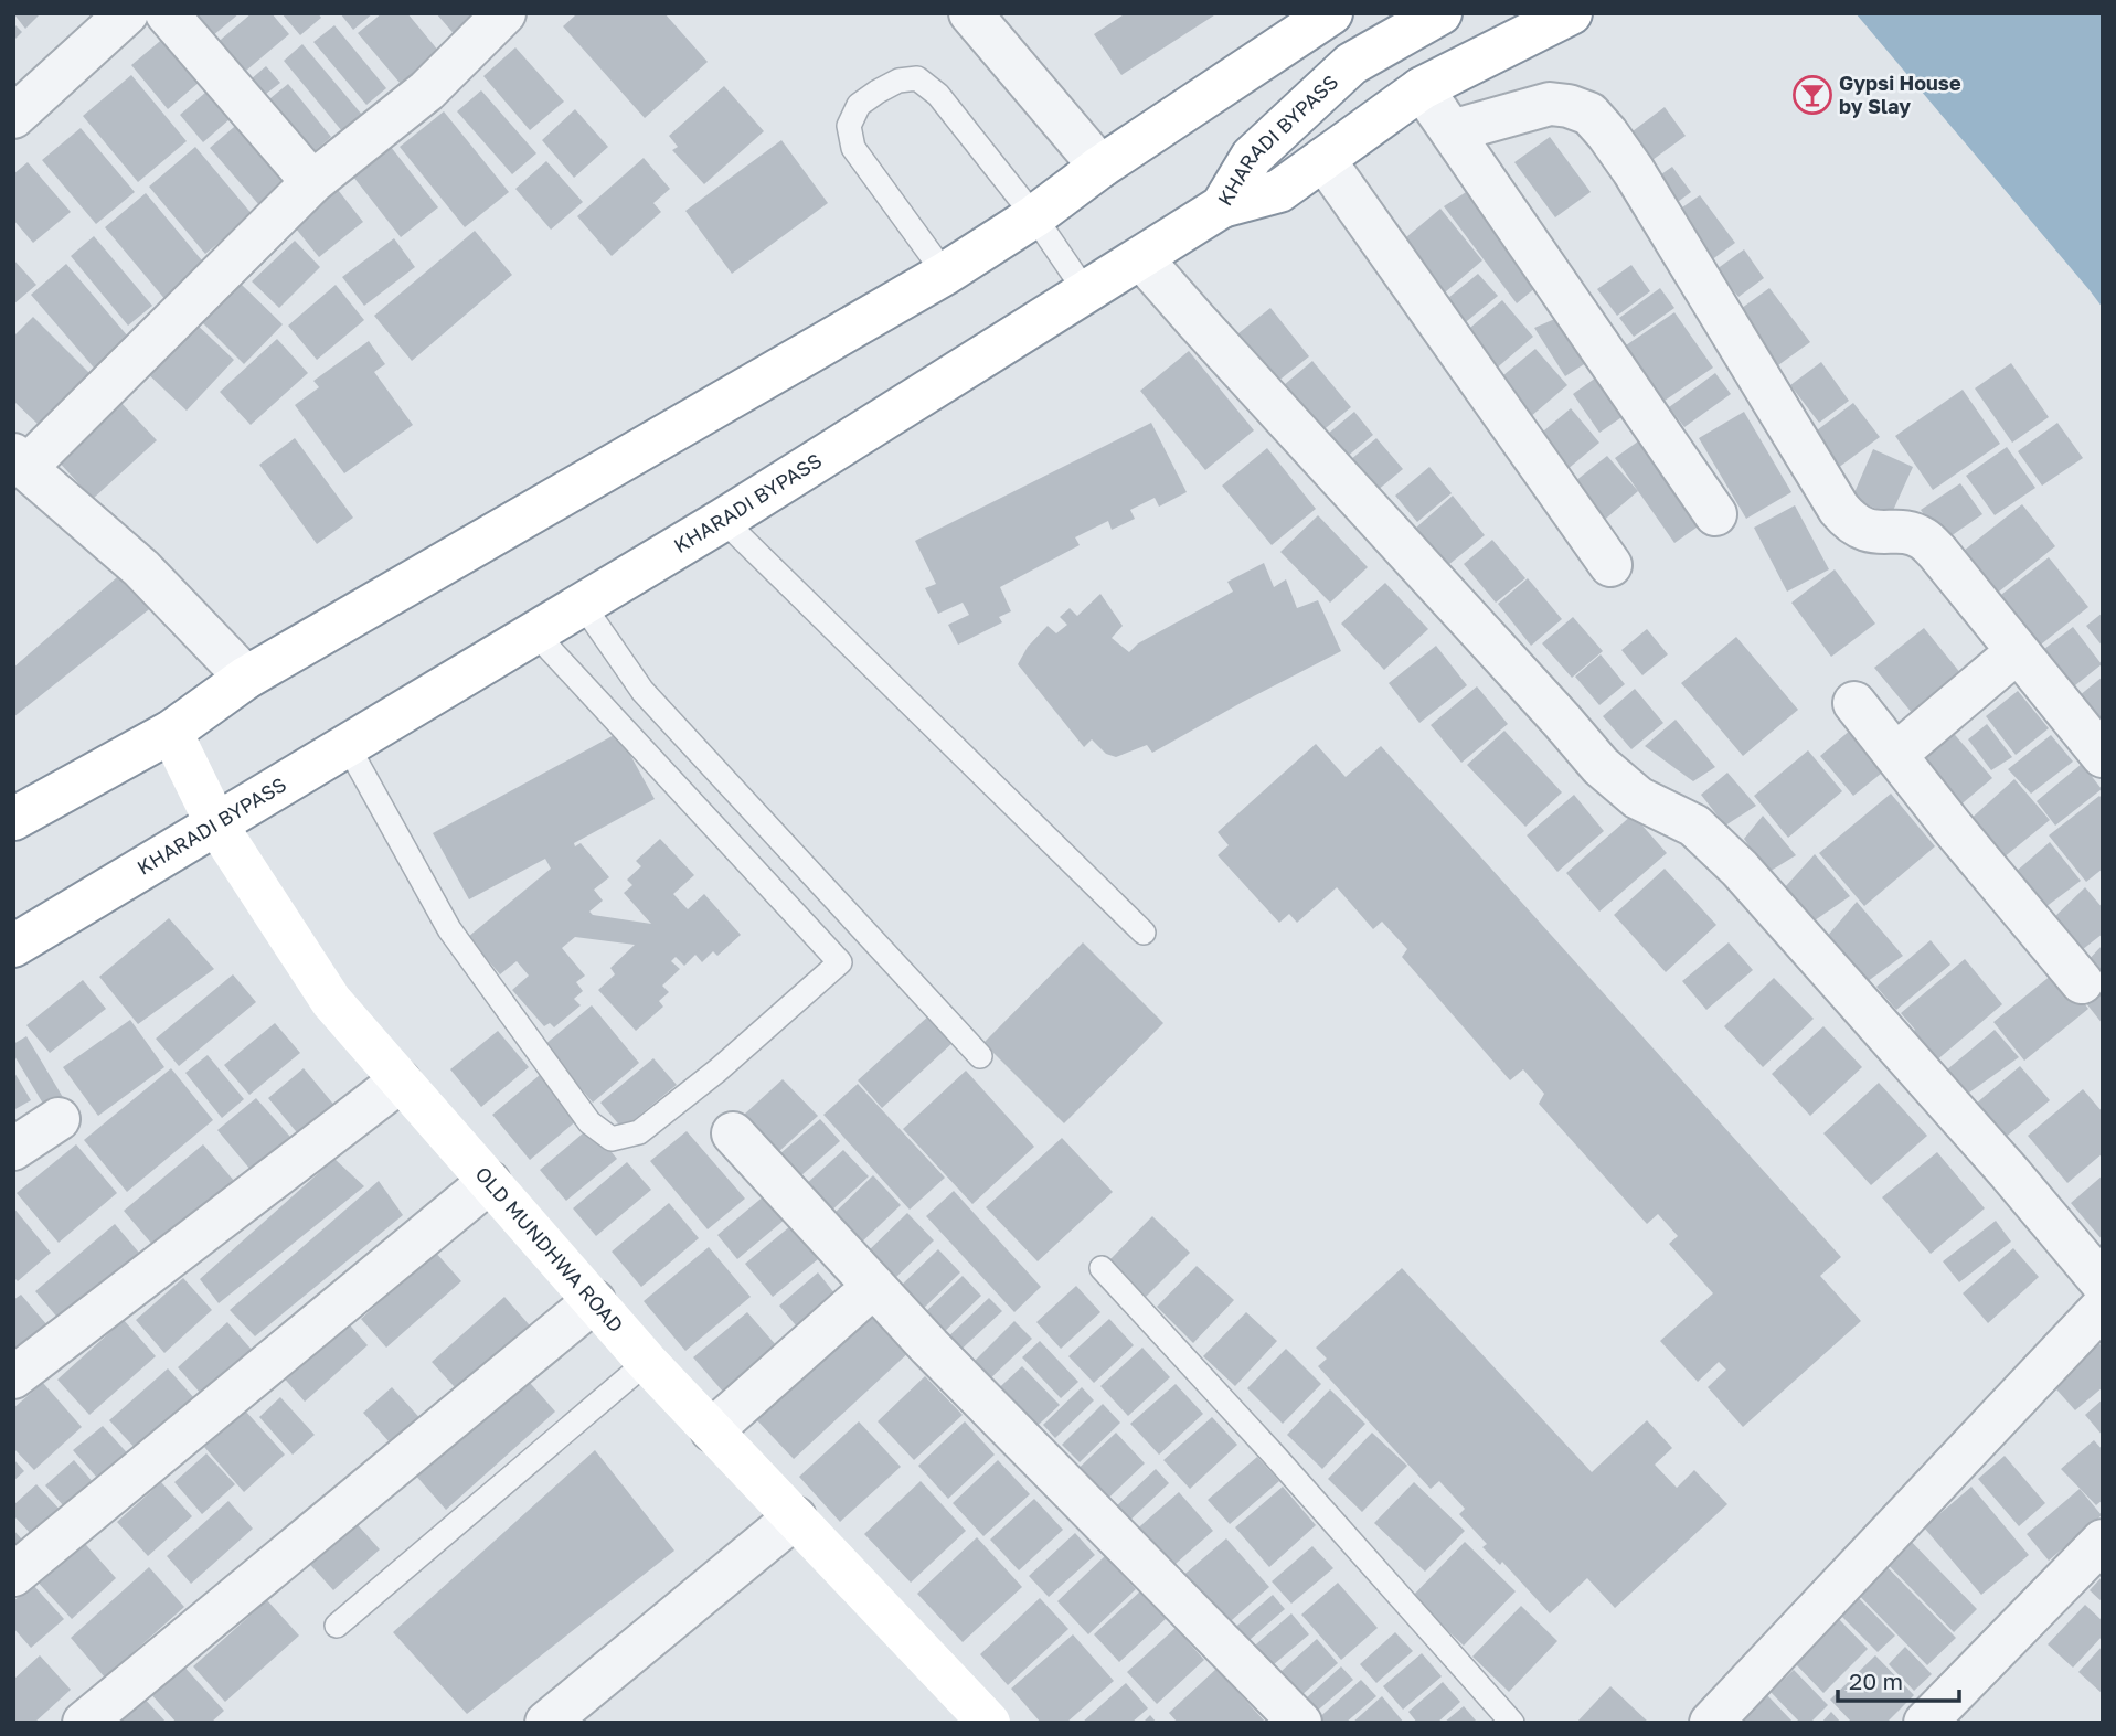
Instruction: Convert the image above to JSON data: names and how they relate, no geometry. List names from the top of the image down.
{
  "streets": {
    "main road": ["KHARADI BYPASS", "OLD MUNDHWA ROAD"]
  },
  "crossings": [
    ["KHARADI BYPASS", "OLD MUNDHWA ROAD"]
  ],
  "places": {
    "bar": ["Gypsi House by Slay"]
  },
  "scale_bar": "20 m"
}
